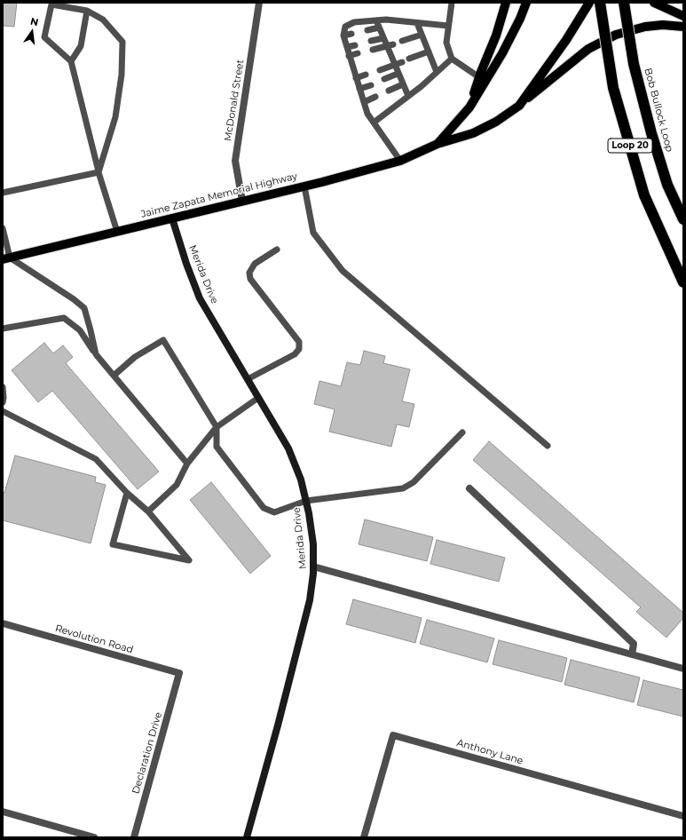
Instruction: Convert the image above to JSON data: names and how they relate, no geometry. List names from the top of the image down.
{
  "streets": {
    "highway": ["Bob Bullock Loop", "Loop 20"],
    "main road": ["Jaime Zapata Memorial Highway"],
    "street": [
      "McDonald Street",
      "Merida Drive",
      "Revolution Road",
      "Anthony Lane",
      "Declaration Drive"
    ]
  },
  "crossings": [
    ["McDonald Street", "Jaime Zapata Memorial Highway"],
    ["Jaime Zapata Memorial Highway", "Merida Drive"],
    ["Revolution Road", "Declaration Drive"]
  ],
  "north": "top"
}
